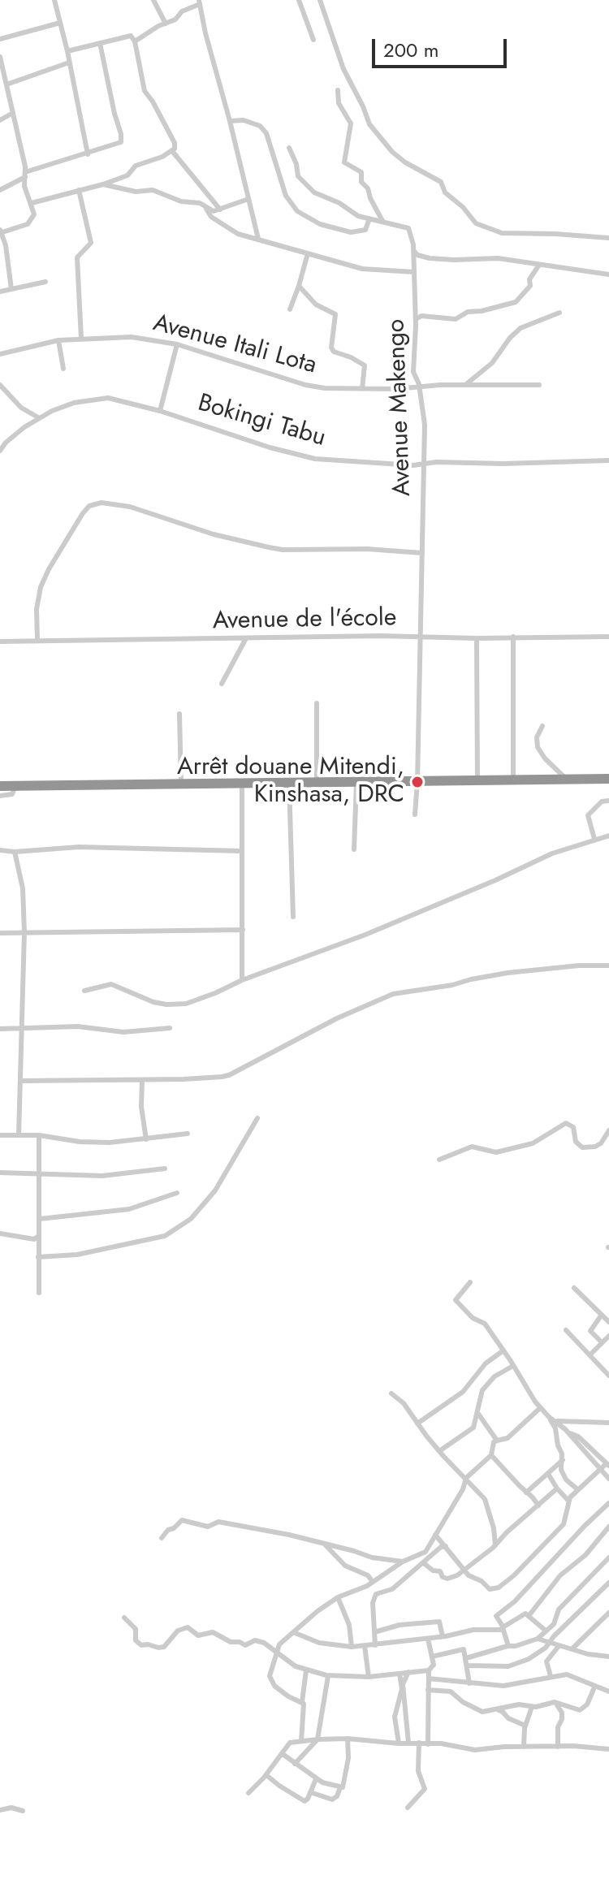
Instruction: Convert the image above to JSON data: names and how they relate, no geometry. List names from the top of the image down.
{
  "streets": {
    "street": [
      "Avenue Itali Lota",
      "Avenue Makengo",
      "Bokingi Tabu",
      "Avenue de l'école"
    ]
  },
  "crossings": [
    ["Avenue Itali Lota", "Avenue Makengo"],
    ["Avenue Makengo", "Bokingi Tabu"],
    ["Avenue Makengo", "Avenue de l'école"]
  ],
  "places": ["Arrêt douane Mitendi, Kinshasa, DRC"],
  "scale_bar": "200 m"
}
